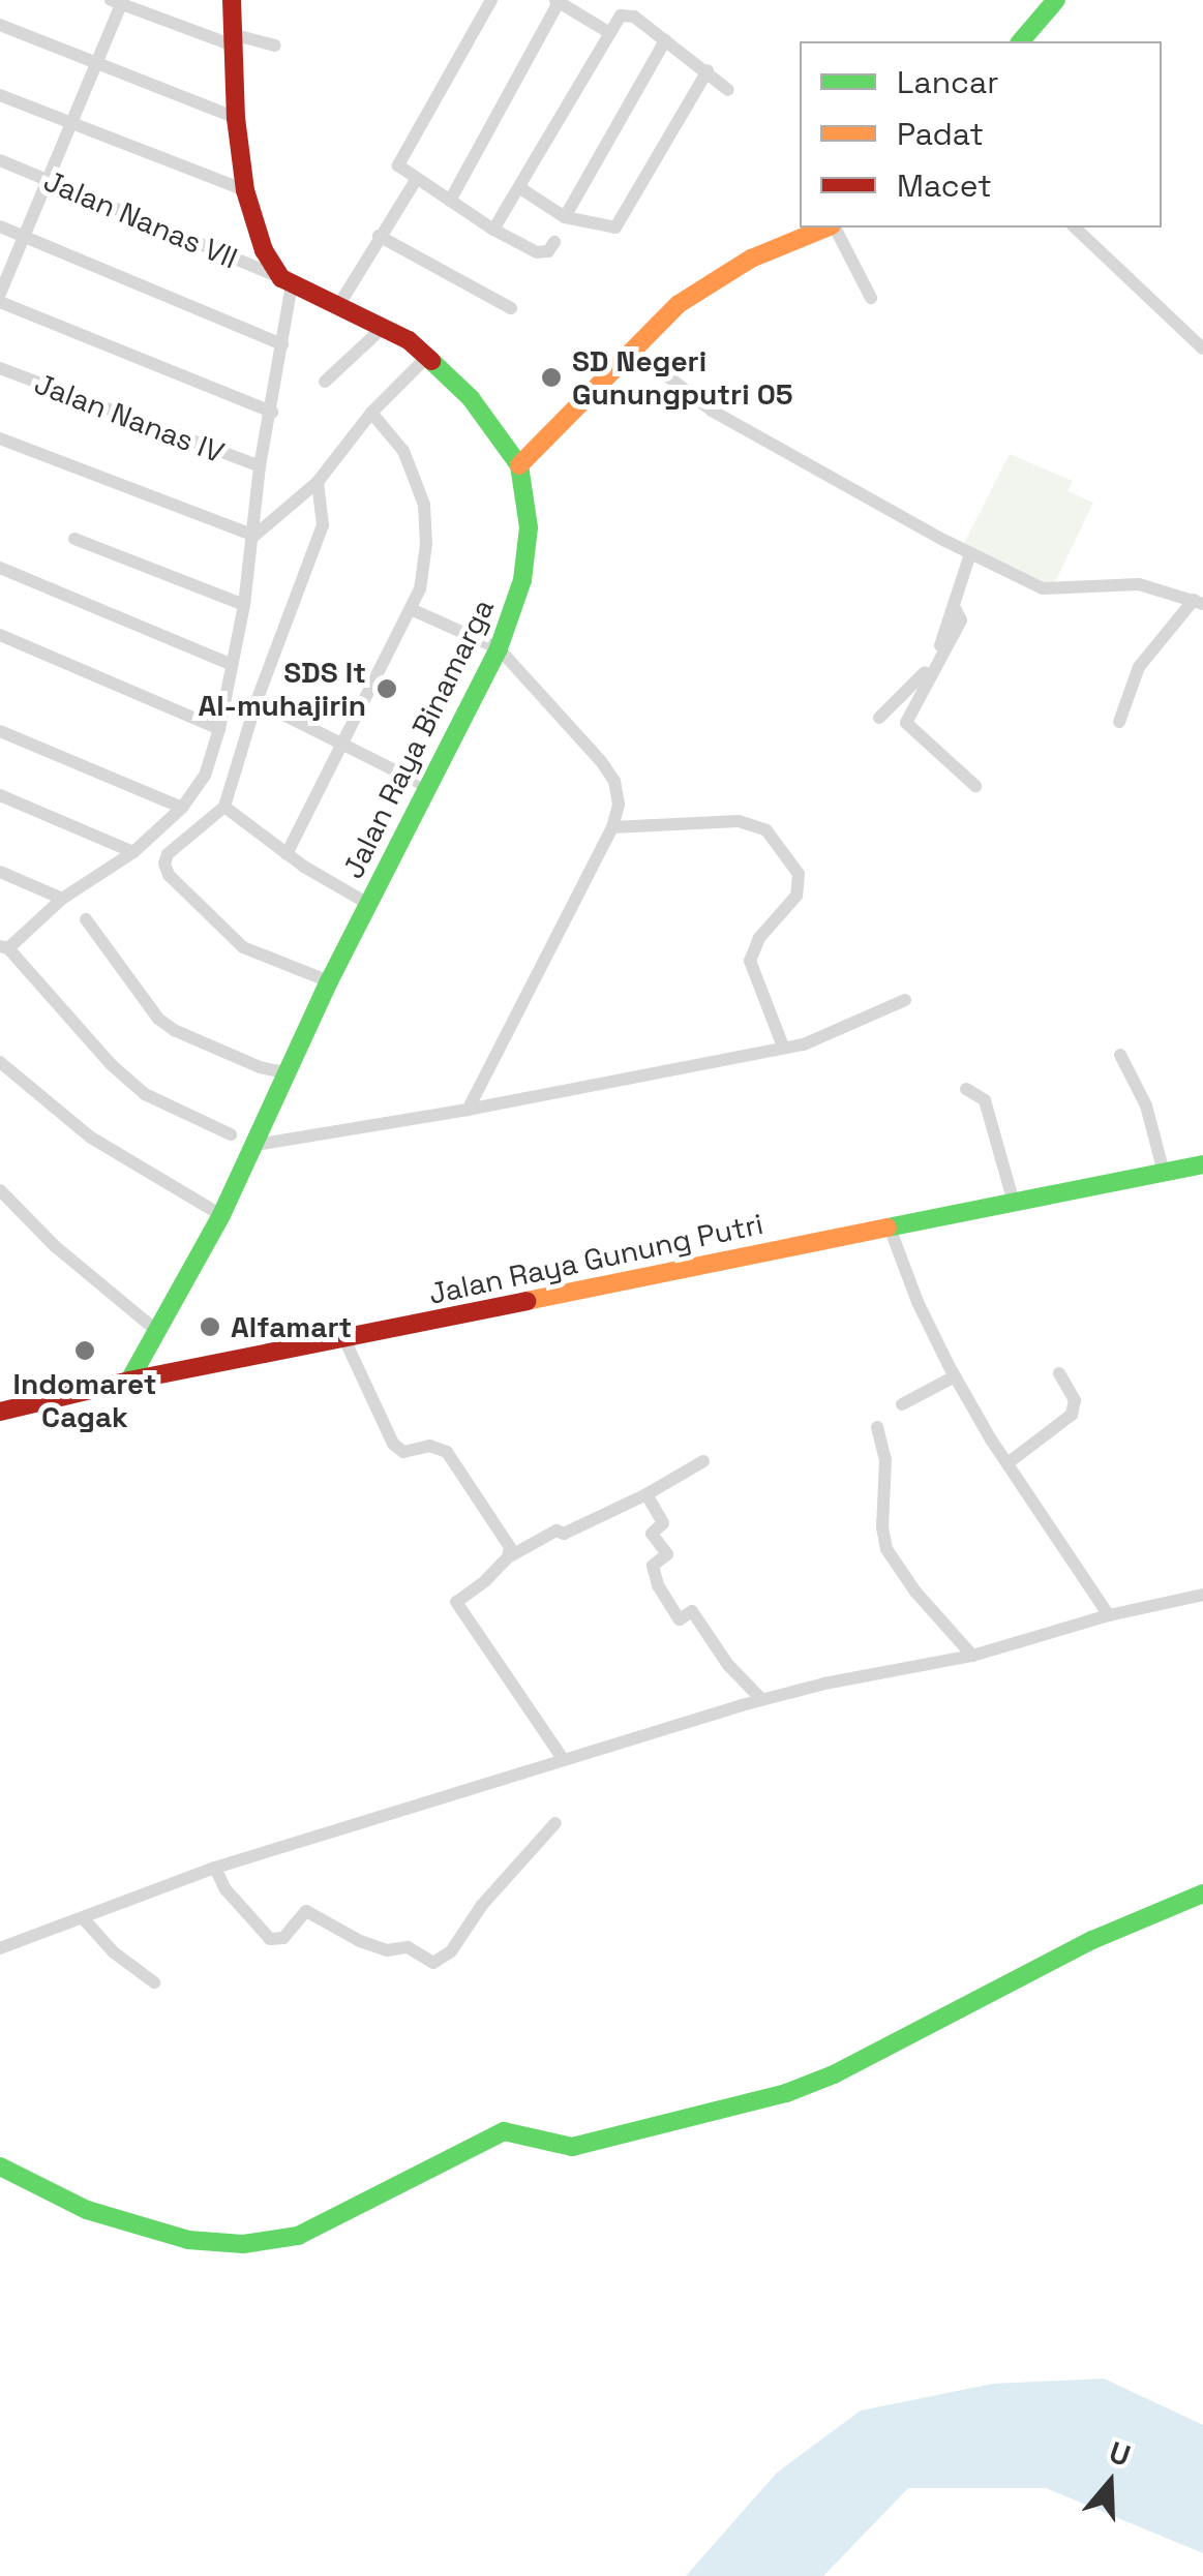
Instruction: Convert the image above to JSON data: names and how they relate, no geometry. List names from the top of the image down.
{
  "streets": {
    "street": [
      "Jalan Nanas VII",
      "Jalan Nanas IV",
      "Jalan Raya Binamarga",
      "Jalan Raya Gunung Putri"
    ]
  },
  "crossings": [
    ["Jalan Raya Binamarga", "Jalan Raya Gunung Putri"]
  ],
  "places": [
    "SD Negeri Gunungputri 05",
    "SDS It Al-muhajirin",
    "Alfamart",
    "Indomaret Cagak"
  ],
  "legend": ["Lancar", "Padat", "Macet"],
  "north": "top"
}
